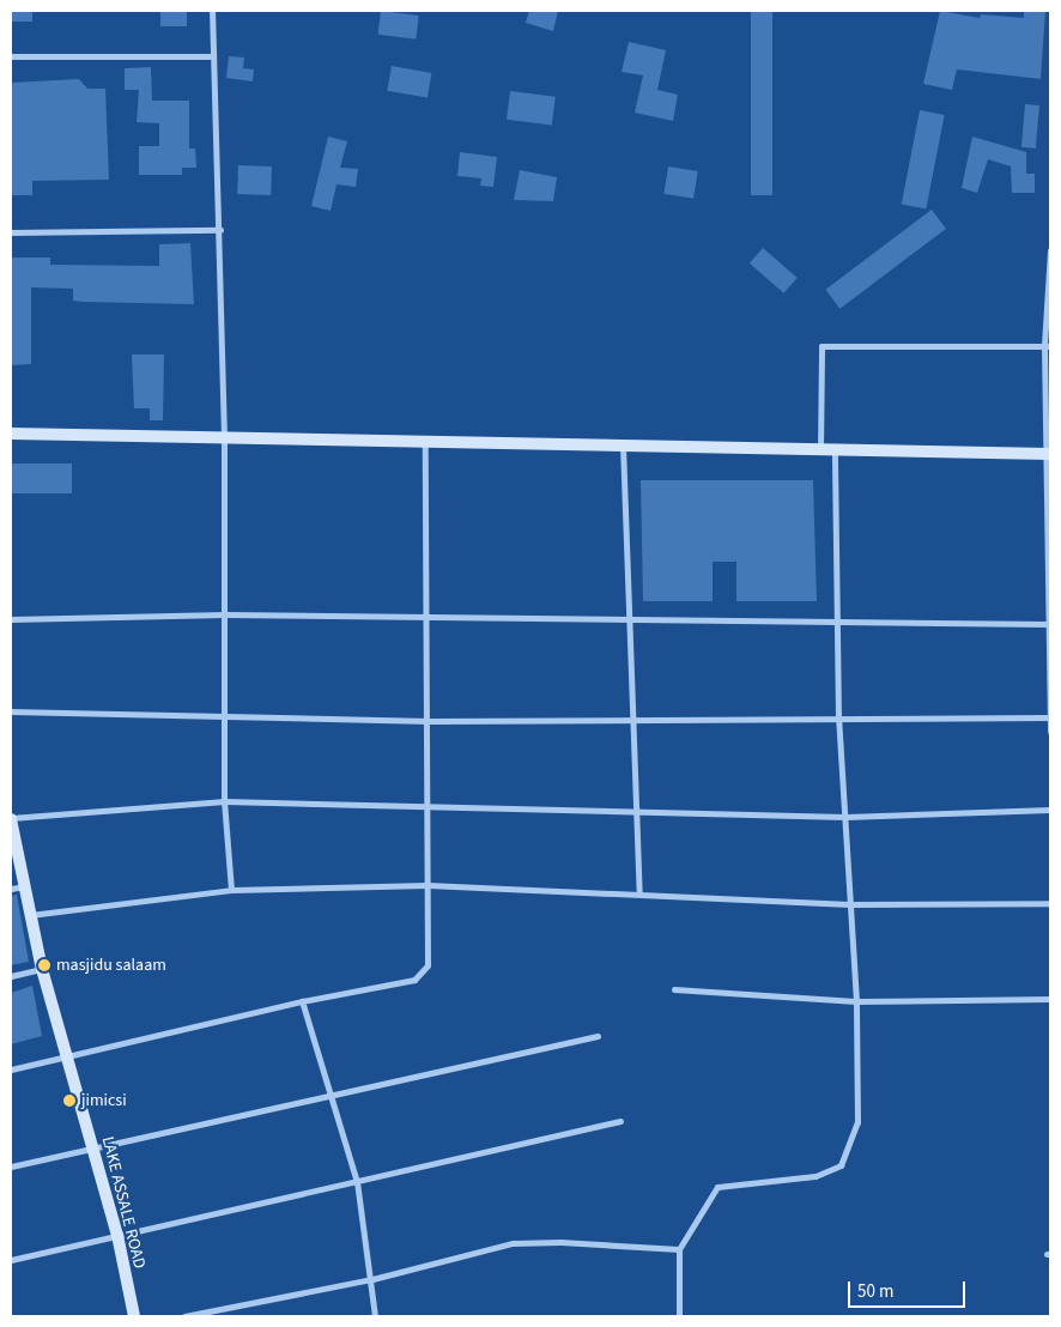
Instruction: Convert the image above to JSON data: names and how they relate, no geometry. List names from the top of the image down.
{
  "streets": {
    "main road": ["LAKE ASSALE ROAD"]
  },
  "places": ["masjidu salaam", "jimicsi"],
  "scale_bar": "50 m"
}
